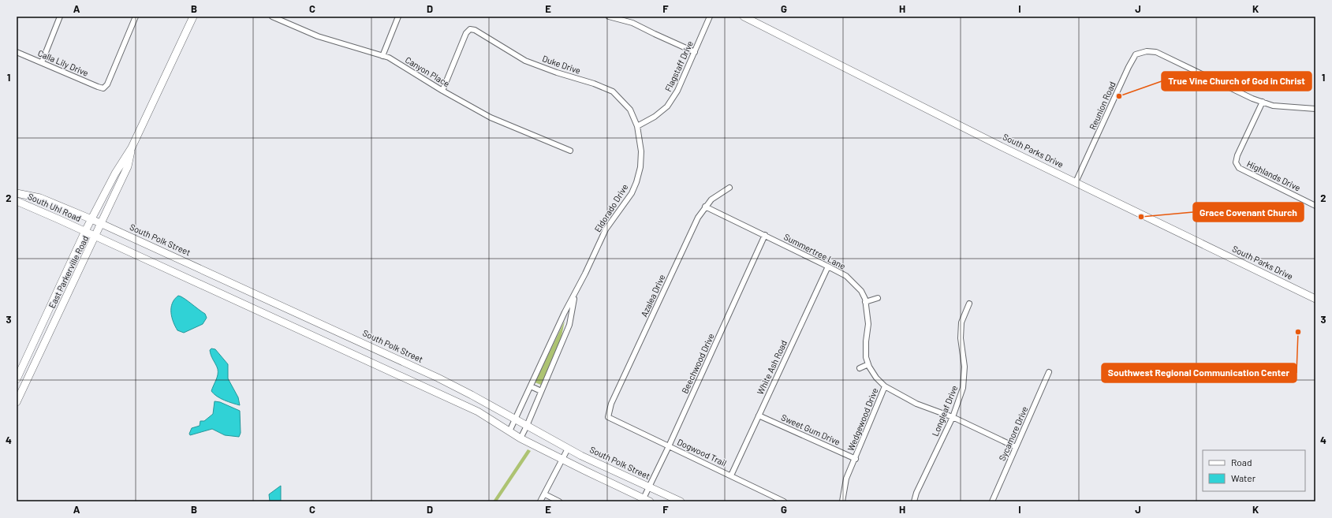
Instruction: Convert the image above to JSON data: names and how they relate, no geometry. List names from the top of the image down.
{
  "streets": {
    "main road": [
      "South Parks Drive",
      "South Uhl Road",
      "South Polk Street",
      "East Parkerville Road"
    ],
    "street": [
      "Calla Lily Drive",
      "Duke Drive",
      "Flagstaff Drive",
      "Canyon Place",
      "Reunion Road",
      "Highlands Drive",
      "Eldorado Drive",
      "Summertree Lane",
      "Azalea Drive",
      "Beechwood Drive",
      "White Ash Road",
      "Longleaf Drive",
      "Wedgewood Drive",
      "Sweet Gum Drive",
      "Sycamore Drive",
      "Dogwood Trail"
    ]
  },
  "crossings": [
    ["Duke Drive", "Flagstaff Drive"],
    ["Duke Drive", "Canyon Place"],
    ["Duke Drive", "Eldorado Drive"],
    ["Flagstaff Drive", "Eldorado Drive"],
    ["Reunion Road", "South Parks Drive"],
    ["Reunion Road", "Highlands Drive"],
    ["South Uhl Road", "South Polk Street"],
    ["South Uhl Road", "East Parkerville Road"],
    ["Eldorado Drive", "South Polk Street"],
    ["South Polk Street", "East Parkerville Road"],
    ["South Polk Street", "Beechwood Drive"],
    ["Summertree Lane", "Azalea Drive"],
    ["Summertree Lane", "Beechwood Drive"],
    ["Summertree Lane", "White Ash Road"],
    ["Summertree Lane", "Longleaf Drive"],
    ["Summertree Lane", "Wedgewood Drive"],
    ["Summertree Lane", "Sycamore Drive"],
    ["Azalea Drive", "Dogwood Trail"],
    ["Beechwood Drive", "Dogwood Trail"],
    ["White Ash Road", "Sweet Gum Drive"],
    ["White Ash Road", "Dogwood Trail"],
    ["Wedgewood Drive", "Sweet Gum Drive"]
  ],
  "places": ["True Vine Church of God in Christ", "Grace Covenant Church", "Southwest Regional Communication Center"],
  "legend": ["Road", "Water"],
  "grid": {
    "columns": [
      "A",
      "B",
      "C",
      "D",
      "E",
      "F",
      "G",
      "H",
      "I",
      "J",
      "K"
    ],
    "rows": [
      "1",
      "2",
      "3",
      "4"
    ]
  }
}
